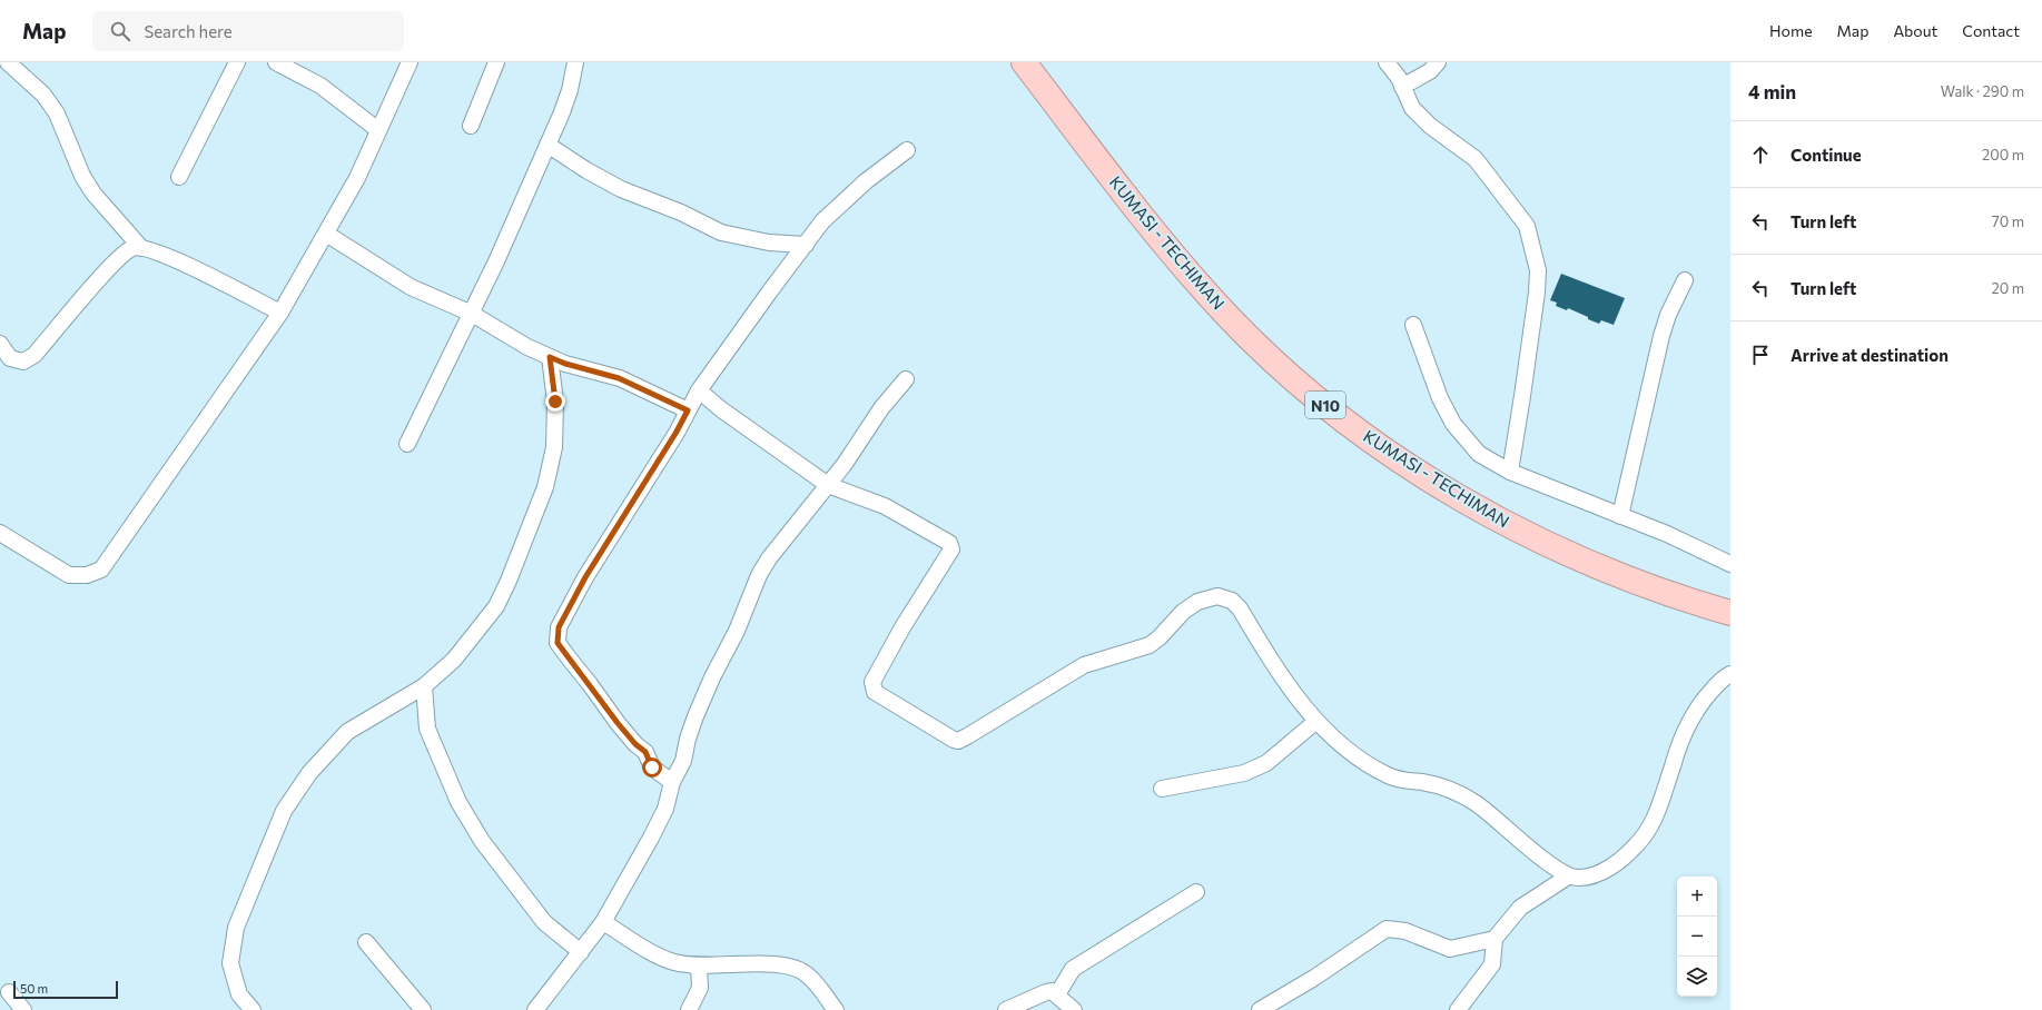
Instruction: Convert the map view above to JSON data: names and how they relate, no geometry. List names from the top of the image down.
{
  "streets": {
    "highway": ["KUMASI - TECHIMAN", "N10"]
  },
  "scale_bar": "50 m",
  "page": {
    "header": "Map",
    "search": "Search here",
    "nav": [
      "Home",
      "Map",
      "About",
      "Contact"
    ],
    "heading": ["4 min", "Walk · 290 m"],
    "list": [
      ["Continue", "200 m"],
      ["Turn left", "70 m"],
      ["Turn left", "20 m"],
      "Arrive at destination"
    ],
    "map_buttons": ["+", "−"],
    "scale": "50 m"
  }
}
